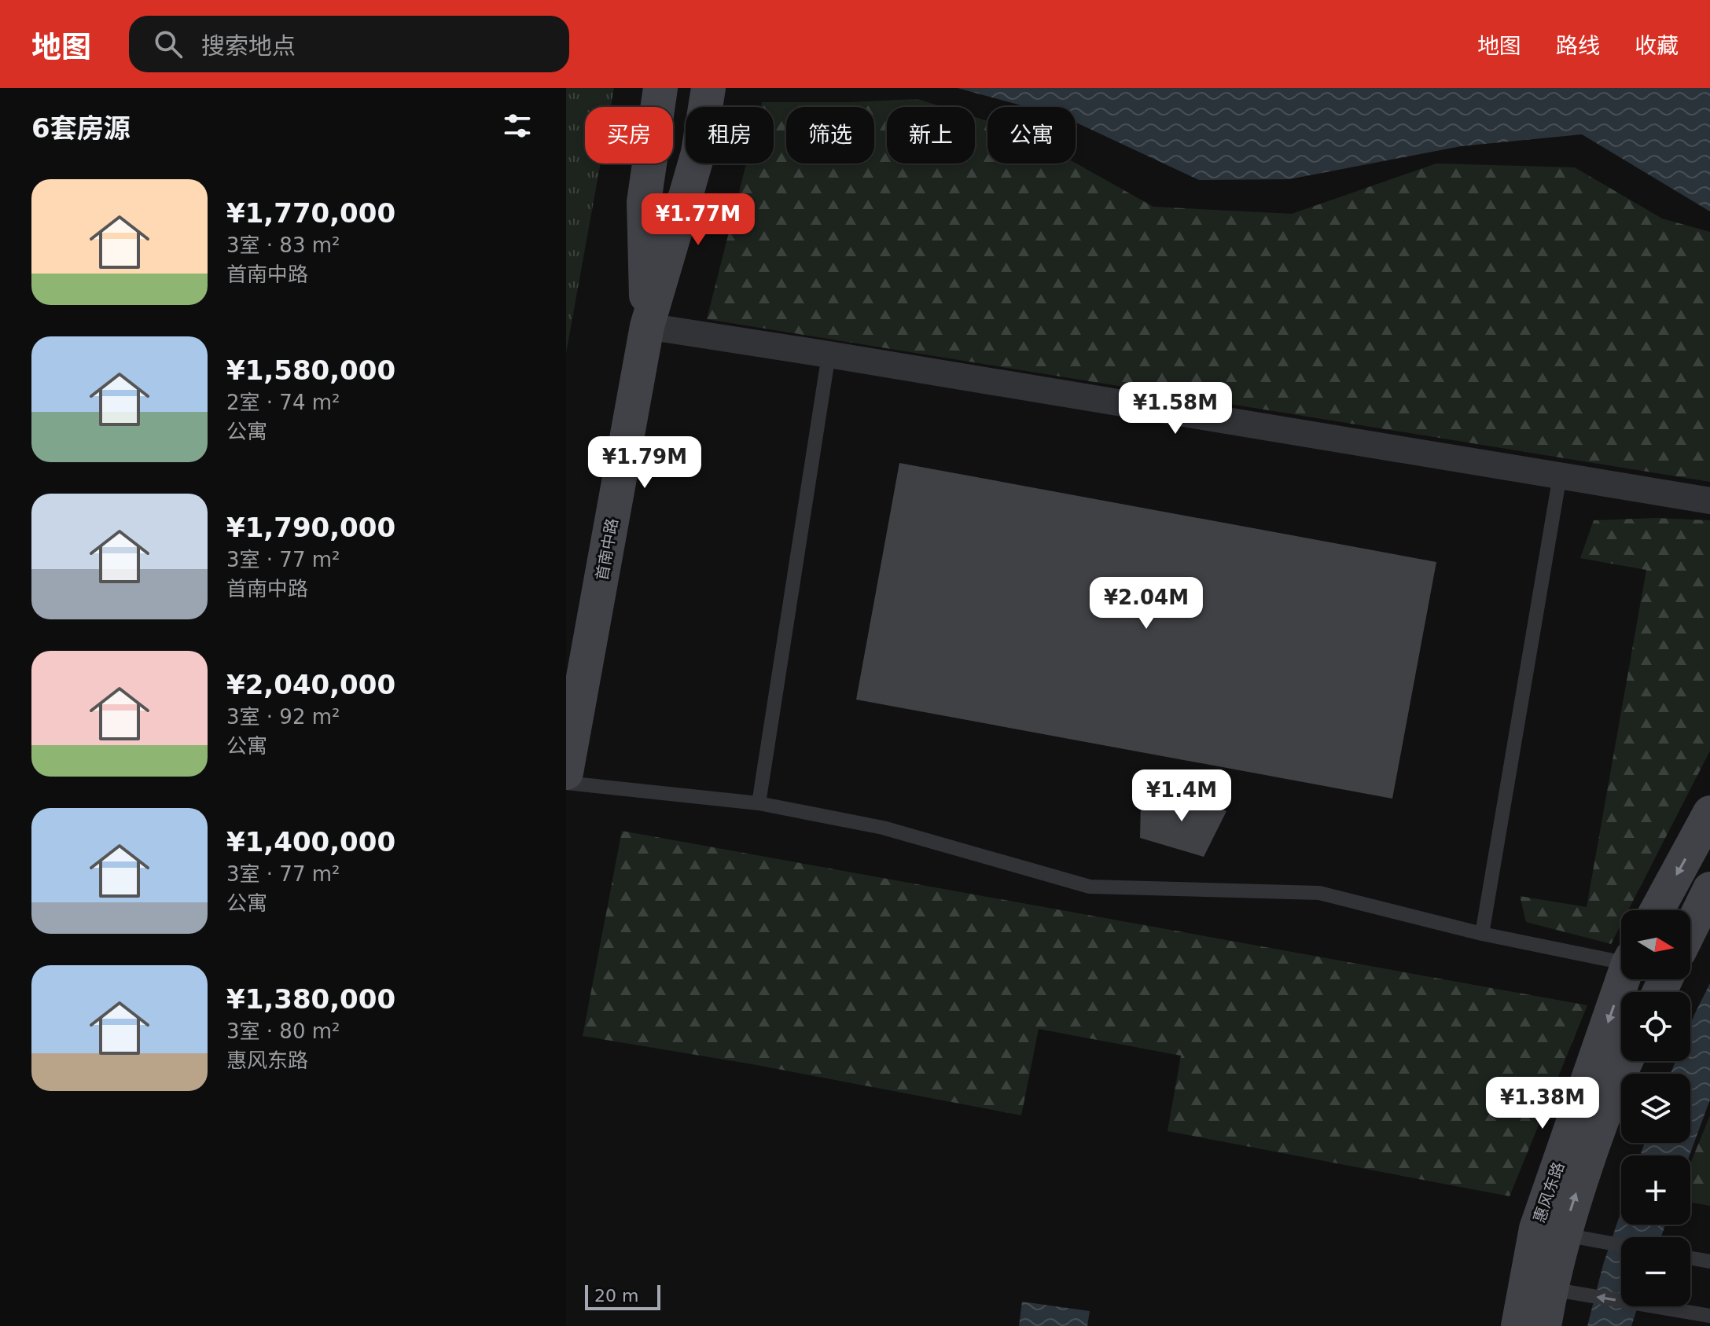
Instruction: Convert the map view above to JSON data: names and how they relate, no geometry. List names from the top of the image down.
{
  "streets": {
    "main road": ["首南中路", "惠风东路"]
  },
  "scale_bar": "20 m",
  "north": "right",
  "page": {
    "header": "地图",
    "search": "搜索地点",
    "nav": ["地图", "路线", "收藏"],
    "heading": "6套房源",
    "chip": [
      "买房",
      "租房",
      "筛选",
      "新上",
      "公寓"
    ],
    "list": [
      {
        "name": "¥1,770,000",
        "note": "3室 · 83 m² · 首南中路"
      },
      {
        "name": "¥1,580,000",
        "note": "2室 · 74 m² · 公寓"
      },
      {
        "name": "¥1,790,000",
        "note": "3室 · 77 m² · 首南中路"
      },
      {
        "name": "¥2,040,000",
        "note": "3室 · 92 m² · 公寓"
      },
      {
        "name": "¥1,400,000",
        "note": "3室 · 77 m² · 公寓"
      },
      {
        "name": "¥1,380,000",
        "note": "3室 · 80 m² · 惠风东路"
      }
    ],
    "price": [
      "¥1.77M",
      "¥1.58M",
      "¥1.79M",
      "¥2.04M",
      "¥1.4M",
      "¥1.38M"
    ],
    "map_buttons": ["+", "−"],
    "scale": "20 m"
  }
}
